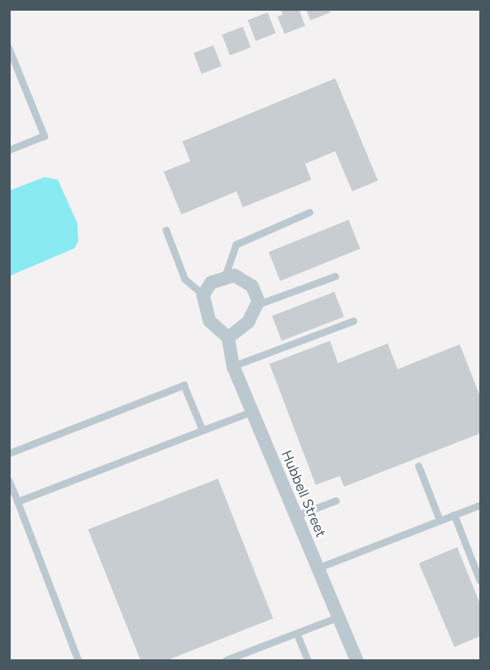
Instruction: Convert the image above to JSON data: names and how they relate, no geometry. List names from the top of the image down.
{
  "streets": {
    "street": ["Hubbell Street"]
  }
}
